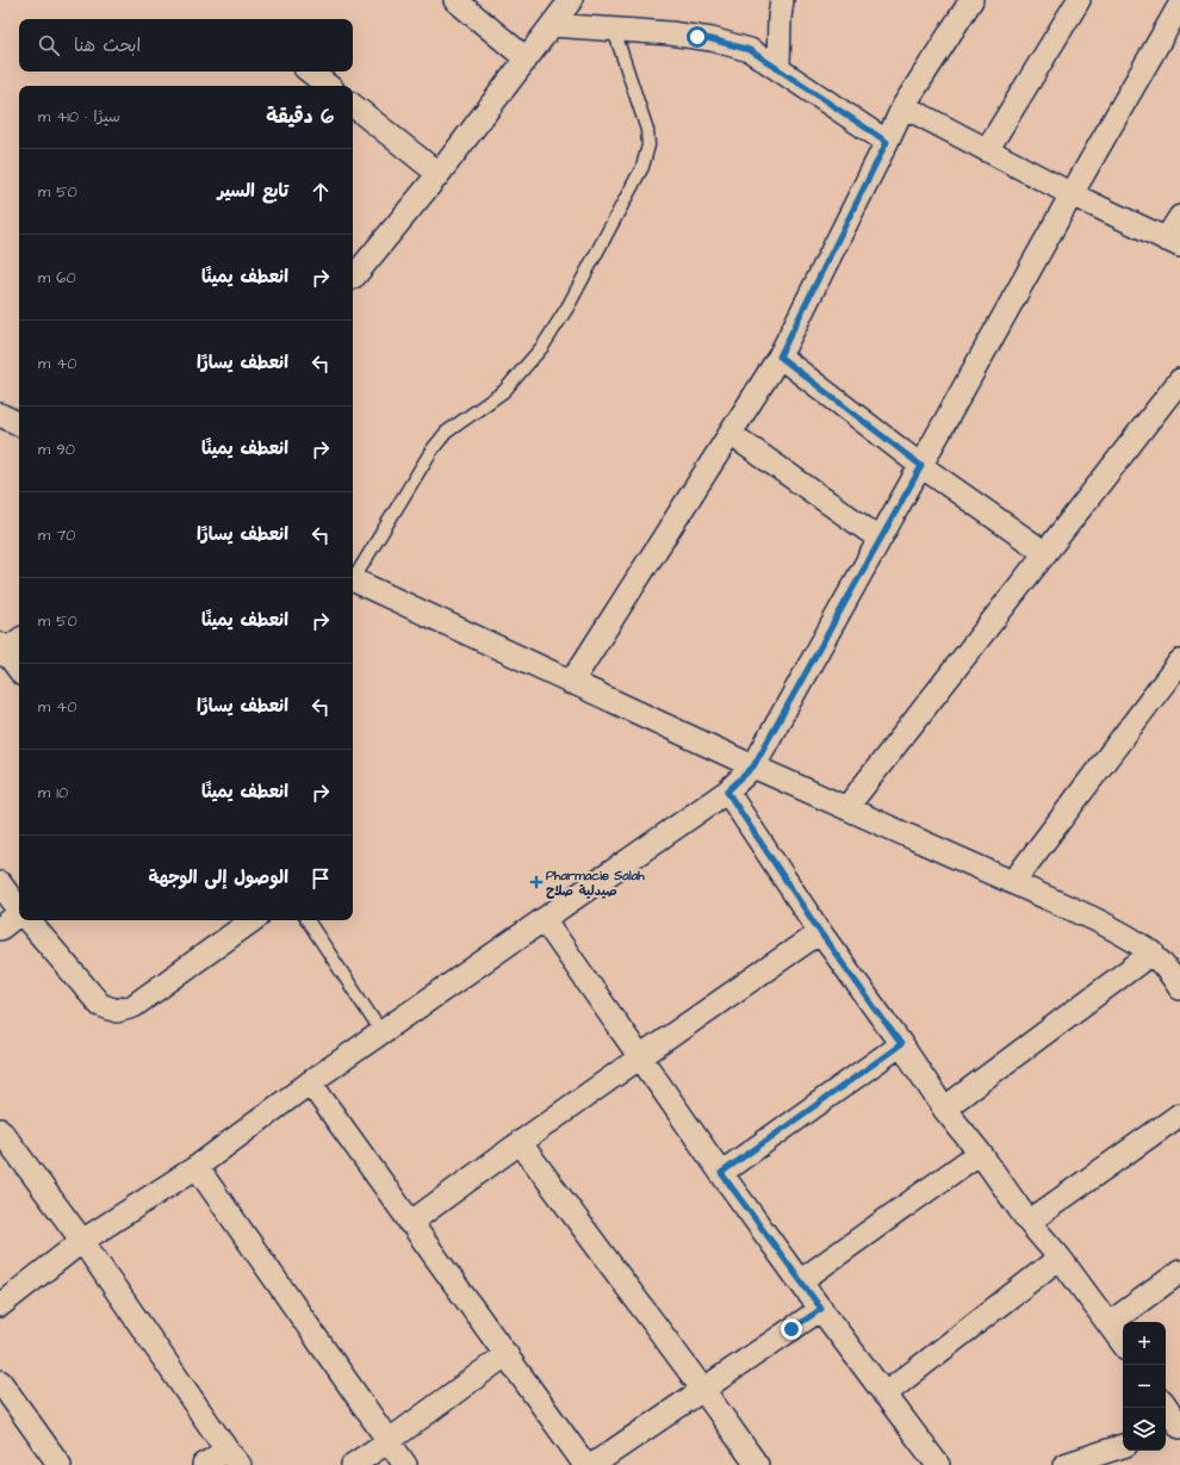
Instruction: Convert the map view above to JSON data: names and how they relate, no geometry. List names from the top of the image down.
{
  "places": {
    "health": ["Pharmacie Salah صيدلية صلاح"]
  },
  "page": {
    "search": "ابحث هنا",
    "heading": ["6 دقيقة", "سيرًا · 410 m"],
    "list": [
      ["تابع السير", "50 m"],
      ["انعطف يمينًا", "60 m"],
      ["انعطف يسارًا", "40 m"],
      ["انعطف يمينًا", "90 m"],
      ["انعطف يسارًا", "70 m"],
      ["انعطف يمينًا", "50 m"],
      ["انعطف يسارًا", "40 m"],
      ["انعطف يمينًا", "10 m"],
      "الوصول إلى الوجهة"
    ],
    "map_buttons": ["+", "−"]
  }
}
